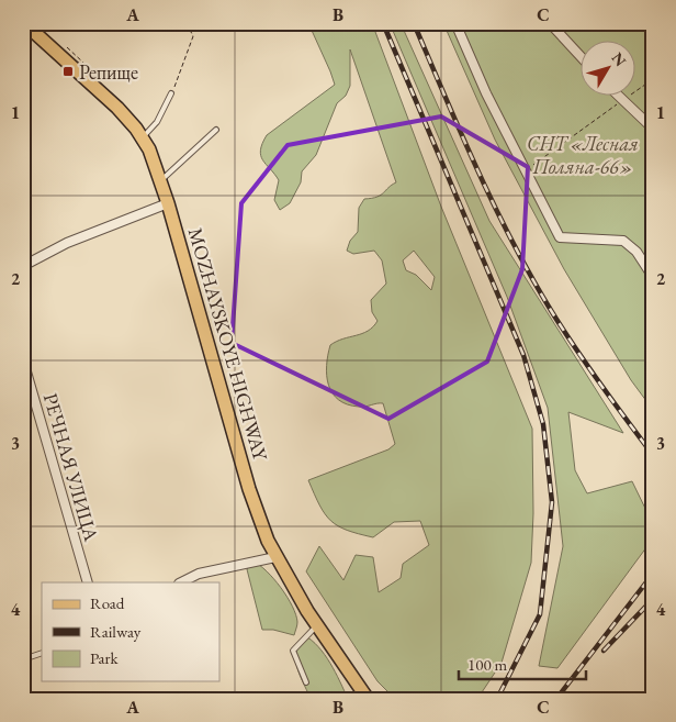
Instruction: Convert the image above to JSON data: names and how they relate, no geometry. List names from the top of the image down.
{
  "streets": {
    "main road": ["MOZHAYSKOYE HIGHWAY"],
    "street": ["РЕЧНАЯ УЛИЦА"]
  },
  "parks": ["СНТ «Лесная Поляна-66»"],
  "places": {
    "transit": ["Репище"]
  },
  "legend": ["Road", "Railway", "Park"],
  "scale_bar": "100 m",
  "north": "top right",
  "grid": {
    "columns": ["A", "B", "C"],
    "rows": [
      "1",
      "2",
      "3",
      "4"
    ]
  }
}
